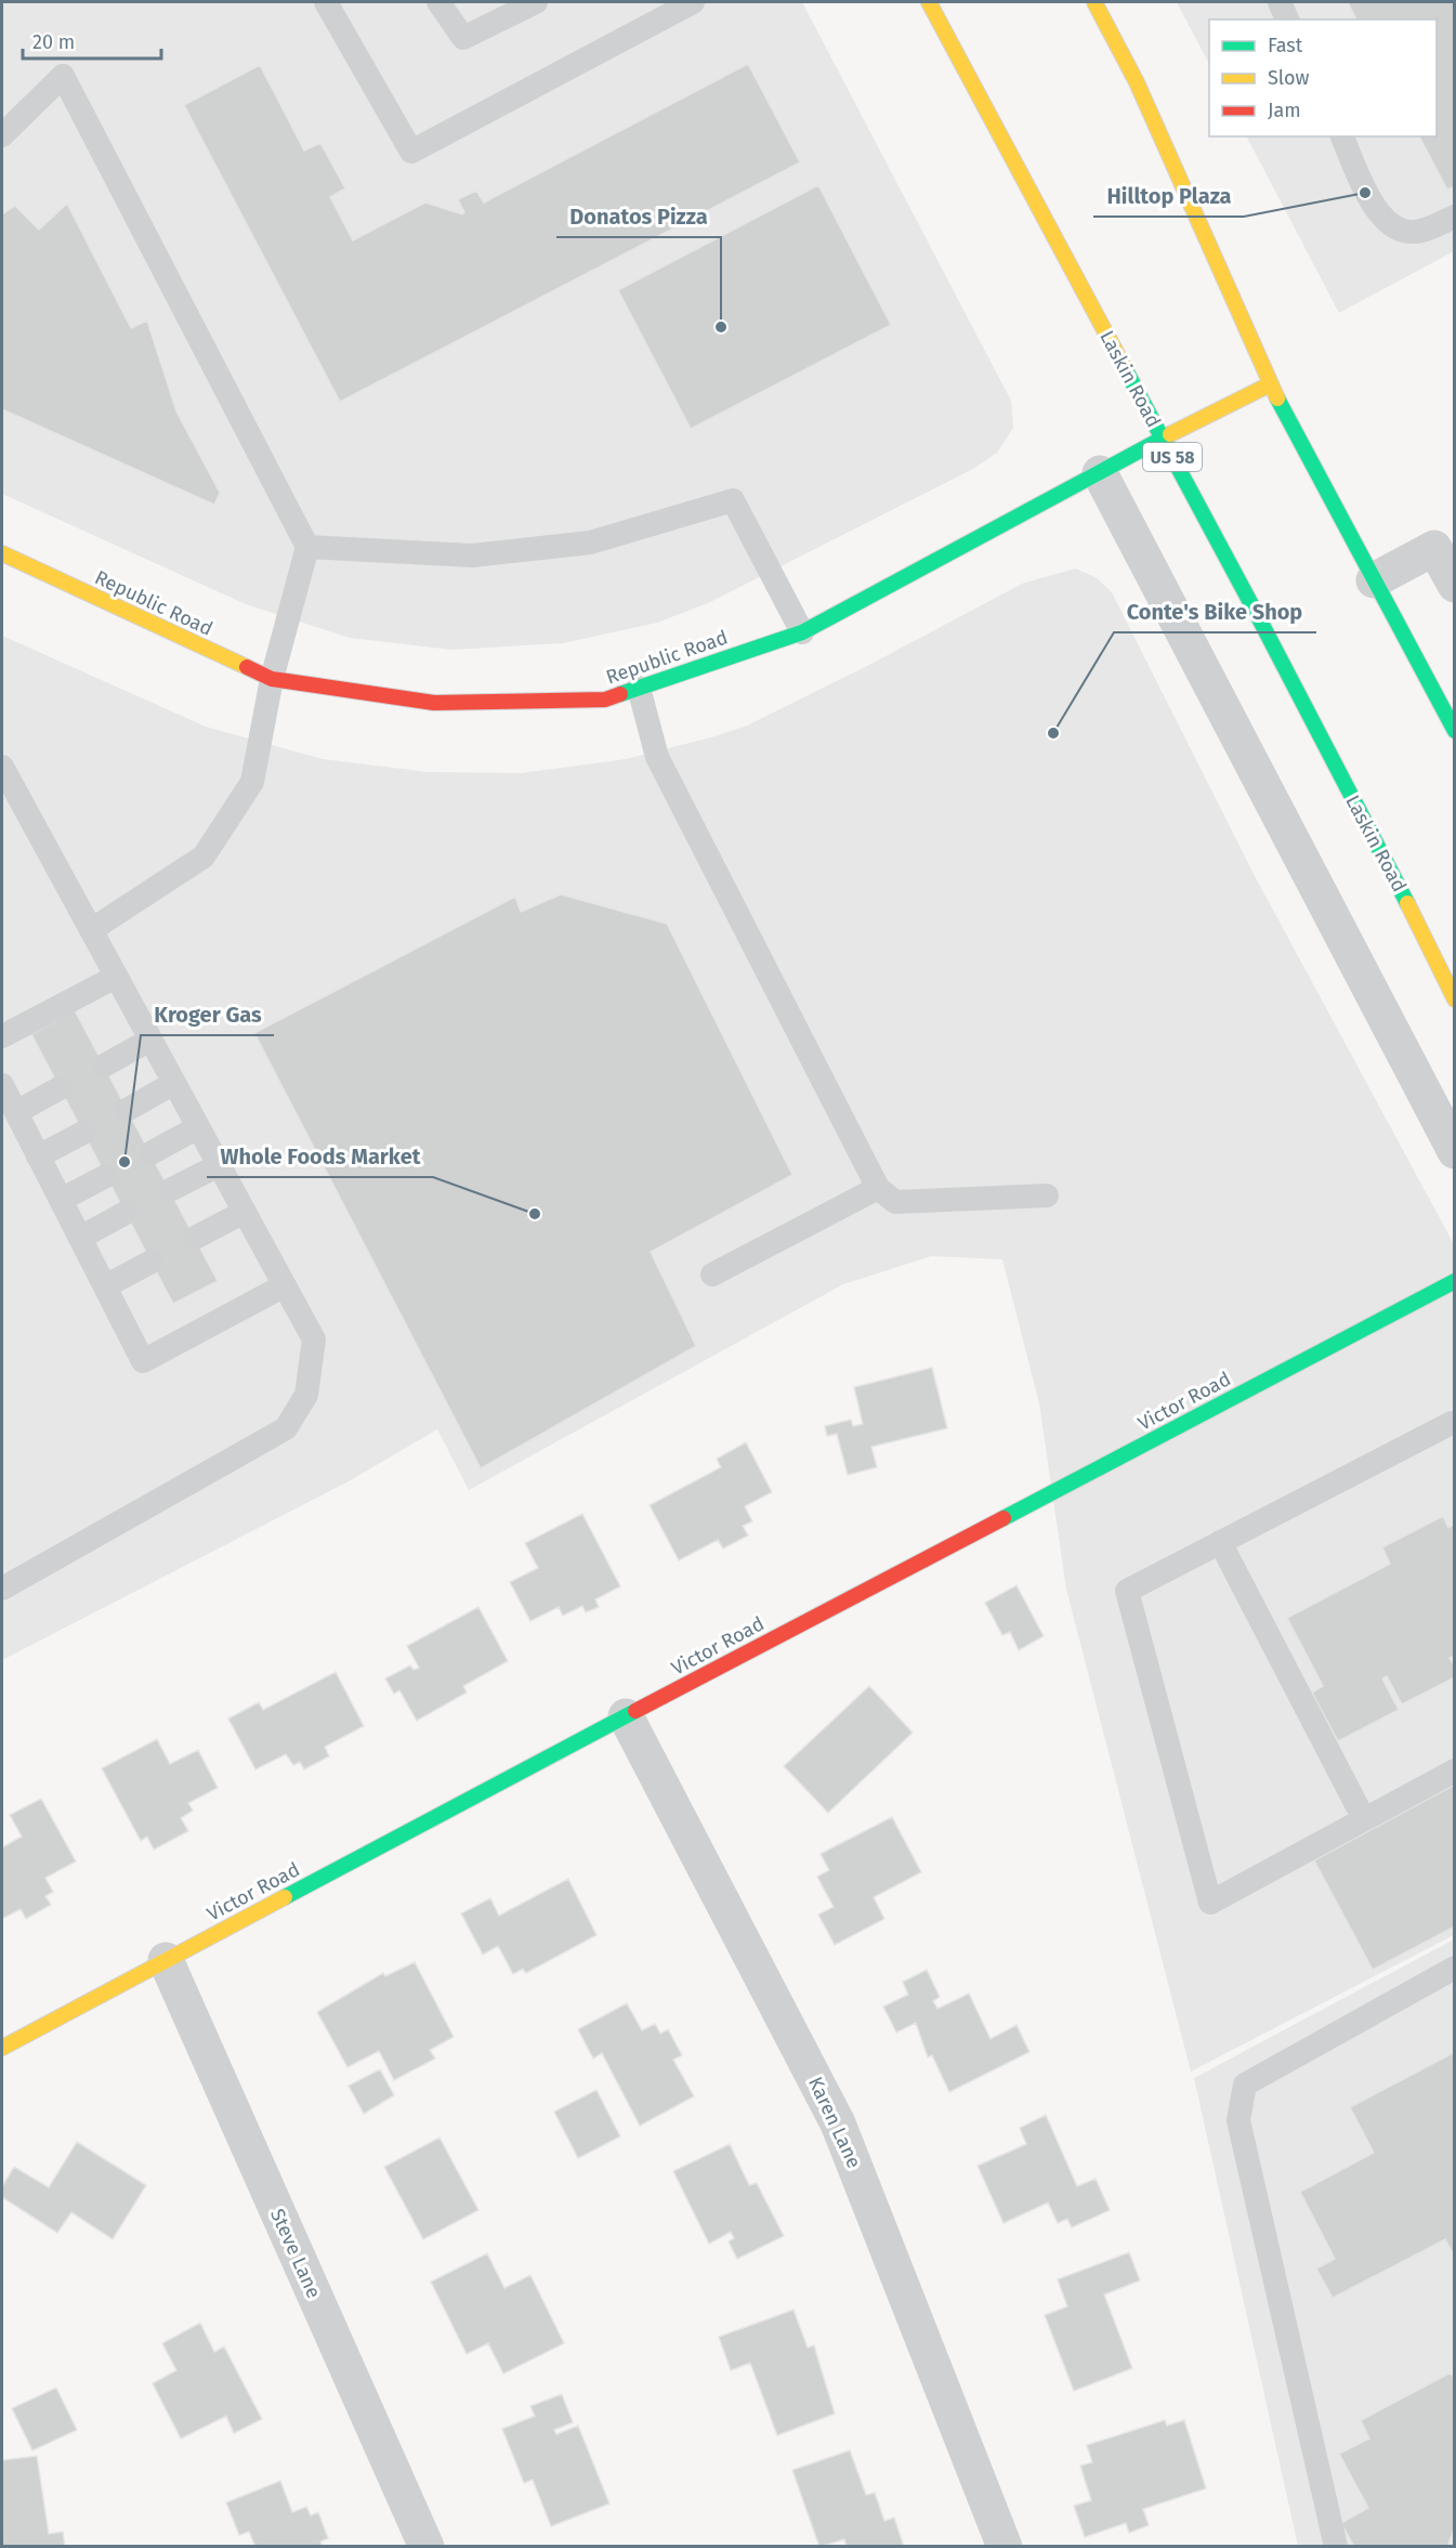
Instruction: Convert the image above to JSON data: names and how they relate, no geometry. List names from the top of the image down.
{
  "streets": {
    "street": [
      "Laskin Road",
      "US 58",
      "Republic Road",
      "Victor Road",
      "Karen Lane",
      "Steve Lane"
    ]
  },
  "crossings": [
    ["Laskin Road", "Republic Road"],
    ["Victor Road", "Karen Lane"],
    ["Victor Road", "Steve Lane"]
  ],
  "places": [
    "Hilltop Plaza",
    "Donatos Pizza",
    "Conte's Bike Shop",
    "Kroger Gas",
    "Whole Foods Market"
  ],
  "legend": ["Fast", "Slow", "Jam"],
  "scale_bar": "20 m"
}
